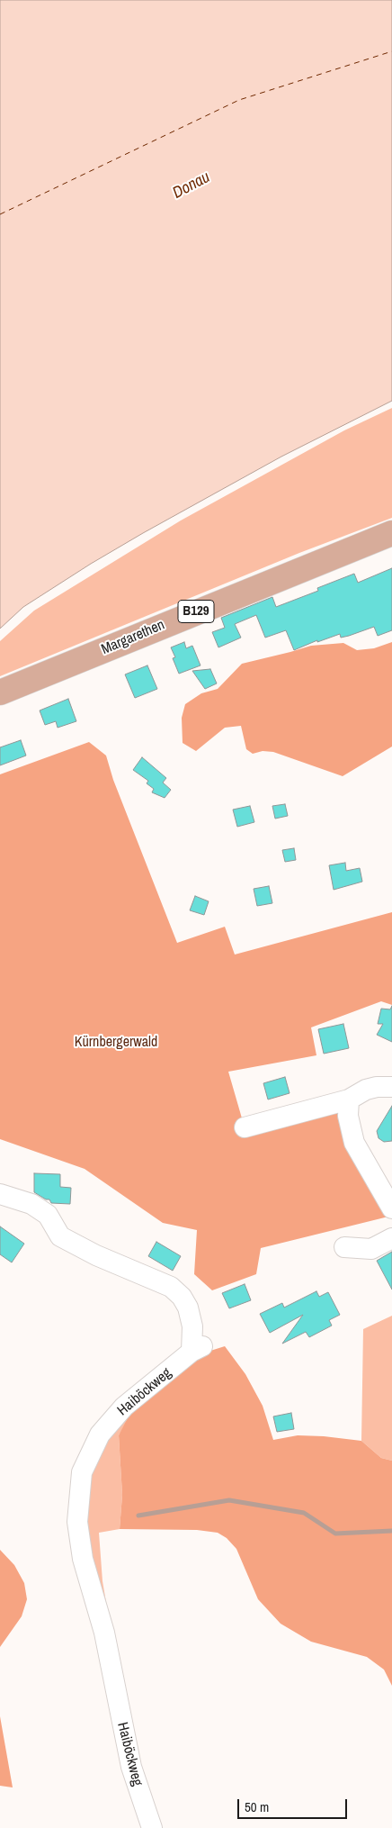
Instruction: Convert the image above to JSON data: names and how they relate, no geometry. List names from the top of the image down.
{
  "streets": {
    "main road": ["B129", "Margarethen"],
    "street": ["Haiböckweg"]
  },
  "water": ["Donau"],
  "parks": ["Kürnbergerwald"],
  "scale_bar": "50 m"
}
